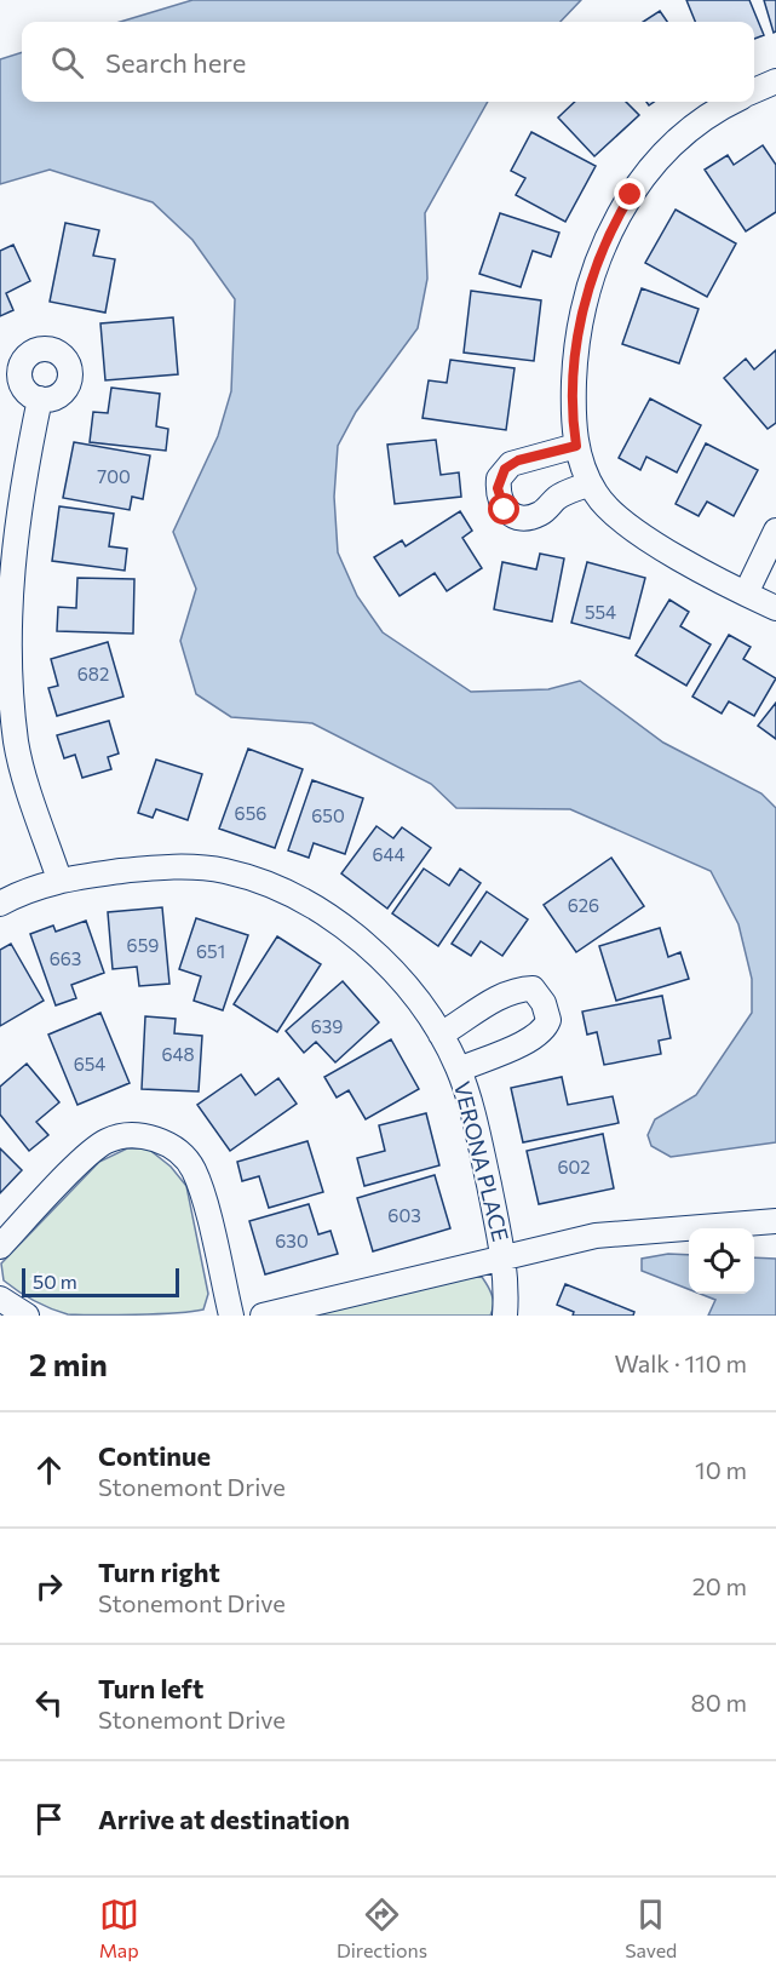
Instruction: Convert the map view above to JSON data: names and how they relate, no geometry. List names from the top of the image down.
{
  "streets": {
    "street": ["VERONA PLACE"]
  },
  "house_numbers": [
    "700",
    "554",
    "682",
    "656",
    "650",
    "644",
    "626",
    "659",
    "651",
    "663",
    "639",
    "648",
    "654",
    "602",
    "603",
    "630"
  ],
  "scale_bar": "50 m",
  "page": {
    "search": "Search here",
    "scale": "50 m",
    "heading": ["2 min", "Walk · 110 m"],
    "list": [
      ["Continue", "Stonemont Drive", "10 m"],
      ["Turn right", "Stonemont Drive", "20 m"],
      ["Turn left", "Stonemont Drive", "80 m"],
      "Arrive at destination"
    ],
    "nav": ["Map", "Directions", "Saved"]
  }
}
